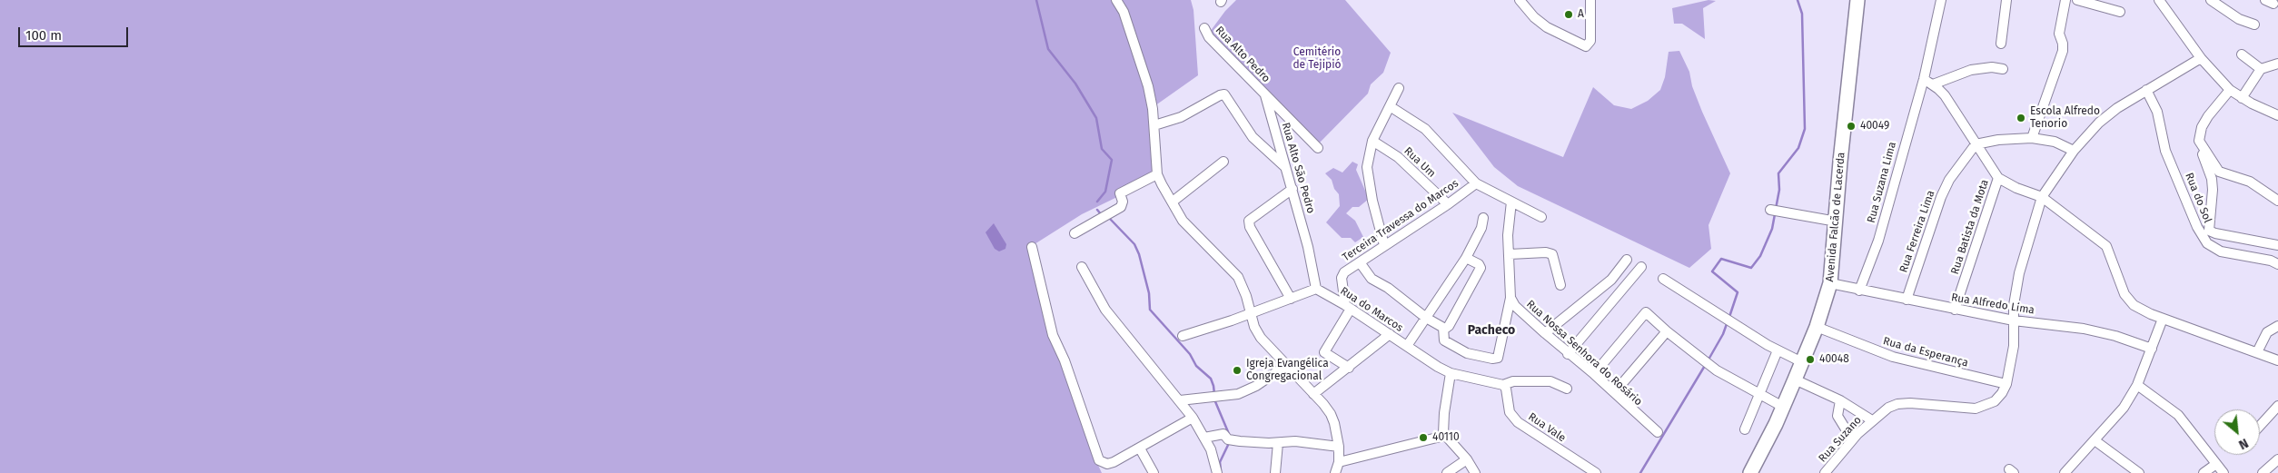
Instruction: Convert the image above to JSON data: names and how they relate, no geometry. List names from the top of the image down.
{
  "streets": {
    "main road": ["Avenida Falcão de Lacerda"],
    "street": [
      "Rua Alto Pedro",
      "Rua Um",
      "Rua Alto São Pedro",
      "Rua Suzana Lima",
      "Rua do Sol",
      "Terceira Travessa do Marcos",
      "Rua Batista da Mota",
      "Rua Ferreira Lima",
      "Rua Alfredo Lima",
      "Rua do Marcos",
      "Rua da Esperança",
      "Rua Nossa Senhora do Rosário",
      "Rua Vale",
      "Rua Suzano"
    ]
  },
  "crossings": [
    ["Rua Alto Pedro", "Rua Alto São Pedro"],
    ["Rua Um", "Terceira Travessa do Marcos"],
    ["Rua Alto São Pedro", "Rua do Marcos"],
    ["Rua Suzana Lima", "Rua Alfredo Lima"],
    ["Avenida Falcão de Lacerda", "Rua Alfredo Lima"],
    ["Avenida Falcão de Lacerda", "Rua da Esperança"],
    ["Terceira Travessa do Marcos", "Rua do Marcos"],
    ["Rua Batista da Mota", "Rua Alfredo Lima"],
    ["Rua Ferreira Lima", "Rua Alfredo Lima"],
    ["Rua da Esperança", "Rua Suzano"]
  ],
  "districts": ["Pacheco"],
  "parks": ["Cemitério de Tejipió"],
  "places": [
    "A",
    "Escola Alfredo Tenorio",
    "40049",
    "40048",
    "Igreja Evangélica Congregacional",
    "40110"
  ],
  "scale_bar": "100 m",
  "north": "bottom right"
}
